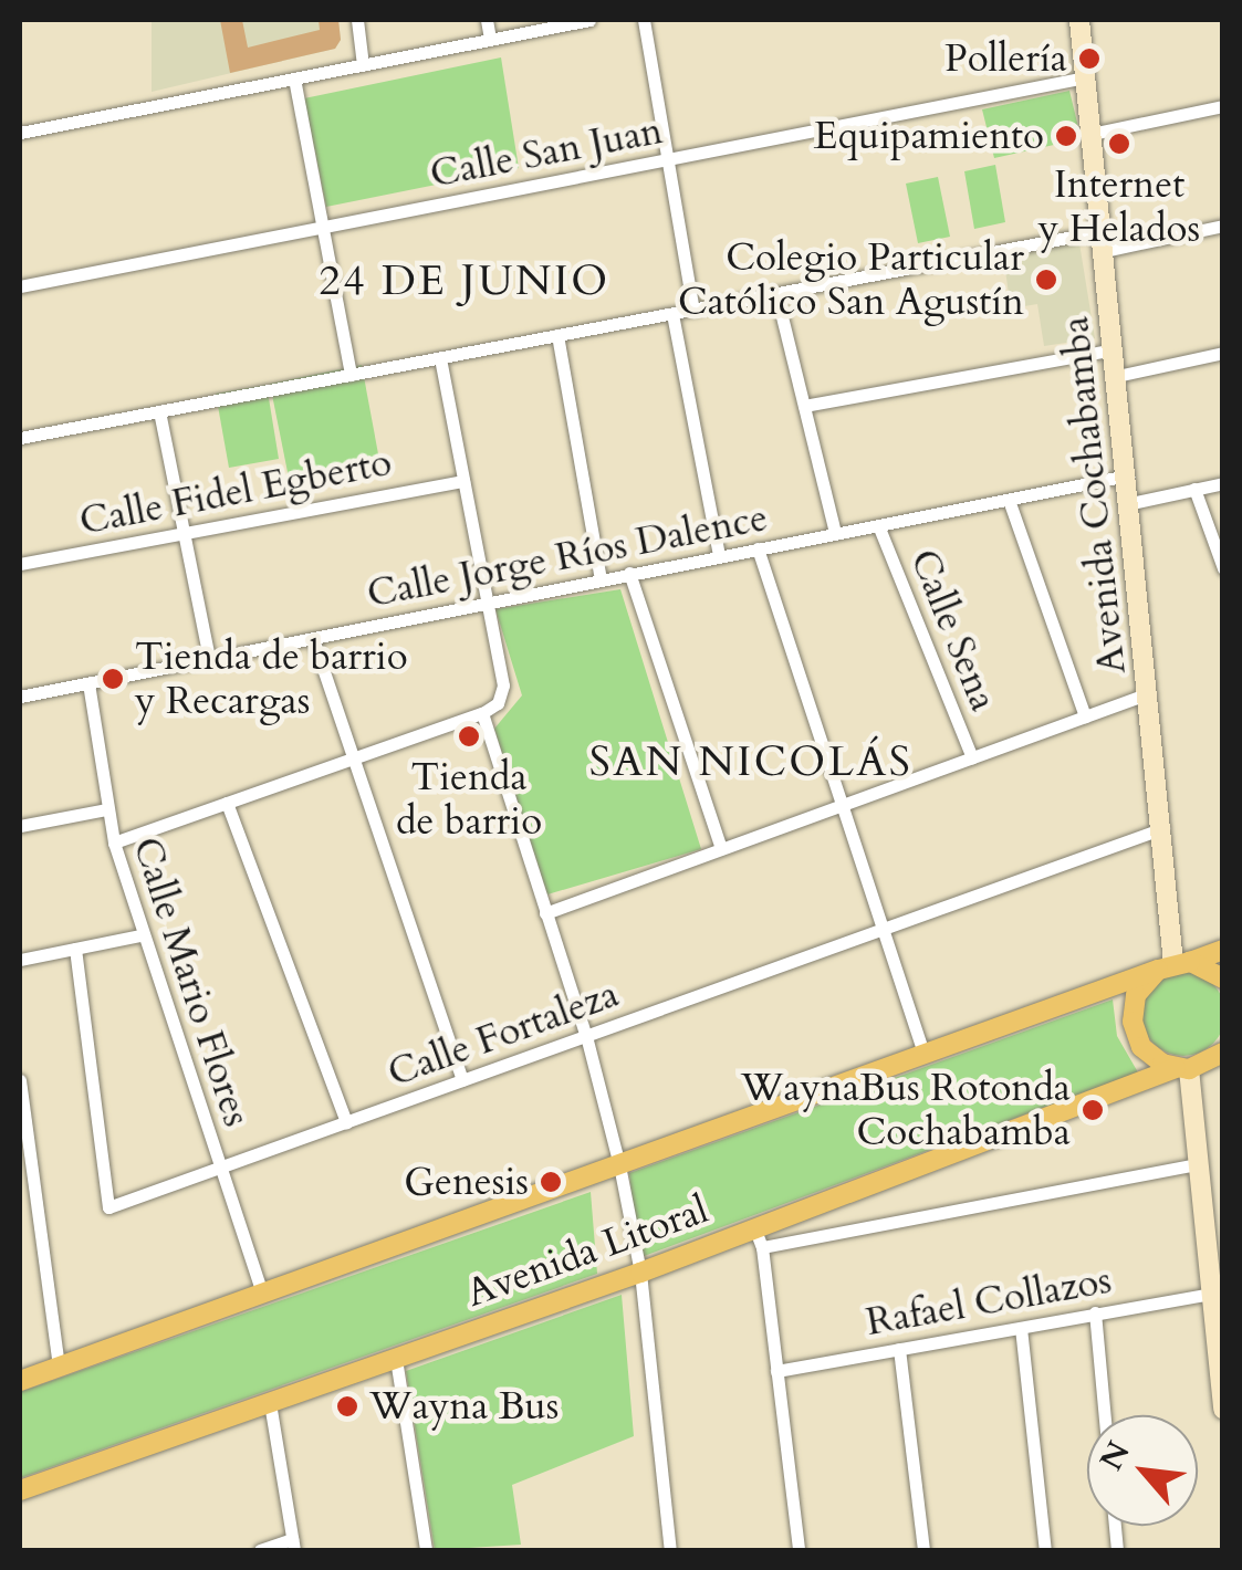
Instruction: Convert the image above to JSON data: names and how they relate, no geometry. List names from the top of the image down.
{
  "streets": {
    "main road": ["Avenida Cochabamba", "Avenida Litoral"],
    "street": [
      "Calle San Juan",
      "Calle Fidel Egberto",
      "Calle Jorge Ríos Dalence",
      "Calle Sena",
      "Calle Mario Flores",
      "Calle Fortaleza",
      "Rafael Collazos"
    ]
  },
  "crossings": [
    ["Calle San Juan", "Avenida Cochabamba"],
    ["Avenida Cochabamba", "Calle Jorge Ríos Dalence"],
    ["Avenida Cochabamba", "Calle Fortaleza"],
    ["Avenida Cochabamba", "Avenida Litoral"],
    ["Calle Jorge Ríos Dalence", "Calle Sena"],
    ["Calle Jorge Ríos Dalence", "Calle Mario Flores"],
    ["Calle Mario Flores", "Calle Fortaleza"],
    ["Calle Mario Flores", "Avenida Litoral"]
  ],
  "districts": ["24 DE JUNIO", "SAN NICOLÁS"],
  "places": [
    "Pollería",
    "Equipamiento",
    "Internet y Helados",
    "Colegio Particular Católico San Agustín",
    "Tienda de barrio y Recargas",
    "Tienda de barrio",
    "WaynaBus Rotonda Cochabamba",
    "Genesis",
    "Wayna Bus"
  ],
  "north": "top left"
}
